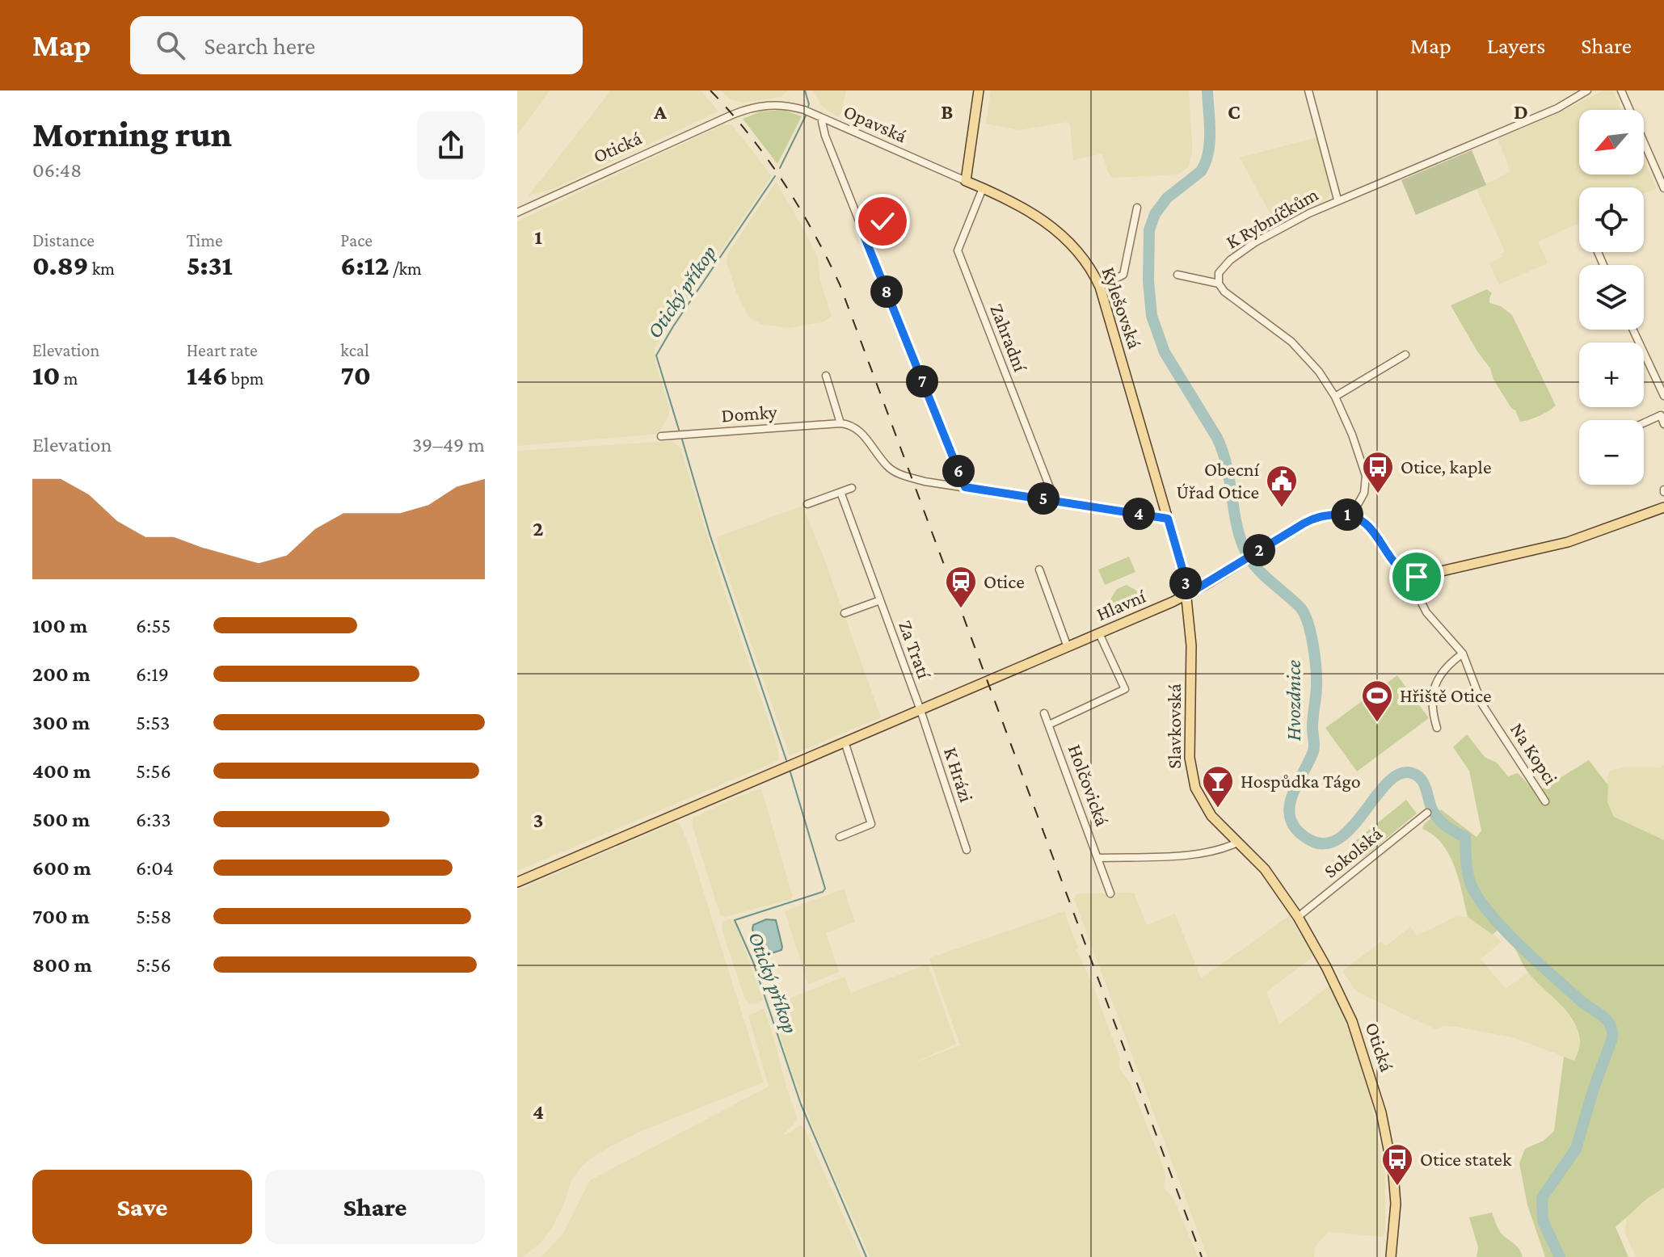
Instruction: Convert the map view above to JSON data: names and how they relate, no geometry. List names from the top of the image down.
{
  "streets": {
    "main road": [
      "Otická",
      "Kylešovská",
      "Hlavní",
      "Slavkovská"
    ],
    "street": [
      "Opavská",
      "K Rybníčkům",
      "Zahradní",
      "Domky",
      "Za Tratí",
      "Na Kopci",
      "K Hrázi",
      "Holčovická",
      "Sokolská"
    ]
  },
  "crossings": [
    ["Opavská", "Otická"],
    ["Opavská", "Kylešovská"],
    ["Otická", "Slavkovská"],
    ["Otická", "Sokolská"],
    ["Kylešovská", "Zahradní"],
    ["Kylešovská", "Hlavní"],
    ["Kylešovská", "Slavkovská"],
    ["Hlavní", "Za Tratí"],
    ["Hlavní", "Slavkovská"],
    ["Hlavní", "K Hrázi"],
    ["Hlavní", "Holčovická"],
    ["Za Tratí", "K Hrázi"]
  ],
  "water": ["Otický příkop", "Hvozdnice"],
  "places": {
    "bus stop": ["Otice, kaple", "Otice statek"],
    "public building": ["Obecní Úřad Otice"],
    "station": ["Otice"],
    "sports": ["Hřiště Otice"],
    "bar": ["Hospůdka Tágo"]
  },
  "north": "bottom left",
  "page": {
    "header": "Map",
    "search": "Search here",
    "nav": ["Map", "Layers", "Share"],
    "heading": ["Morning run", "06:48"],
    "map_buttons": ["+", "−"],
    "stats": [
      ["Distance", "0.89 km"],
      ["Time", "5:31"],
      ["Pace", "6:12 /km"],
      ["Elevation", "10 m"],
      ["Heart rate", "146 bpm"],
      ["kcal", "70"]
    ],
    "pins": [
      "8",
      "7",
      "6",
      "5",
      "4",
      "1",
      "2",
      "3"
    ],
    "chart": ["Elevation", "39–49 m"],
    "list": [
      {
        "name": "100 m",
        "note": "6:55"
      },
      {
        "name": "200 m",
        "note": "6:19"
      },
      {
        "name": "300 m",
        "note": "5:53"
      },
      {
        "name": "400 m",
        "note": "5:56"
      },
      {
        "name": "500 m",
        "note": "6:33"
      },
      {
        "name": "600 m",
        "note": "6:04"
      },
      {
        "name": "700 m",
        "note": "5:58"
      },
      {
        "name": "800 m",
        "note": "5:56"
      }
    ],
    "buttons": ["Save", "Share"]
  },
  "grid": {
    "columns": [
      "A",
      "B",
      "C",
      "D"
    ],
    "rows": [
      "1",
      "2",
      "3",
      "4"
    ]
  }
}
